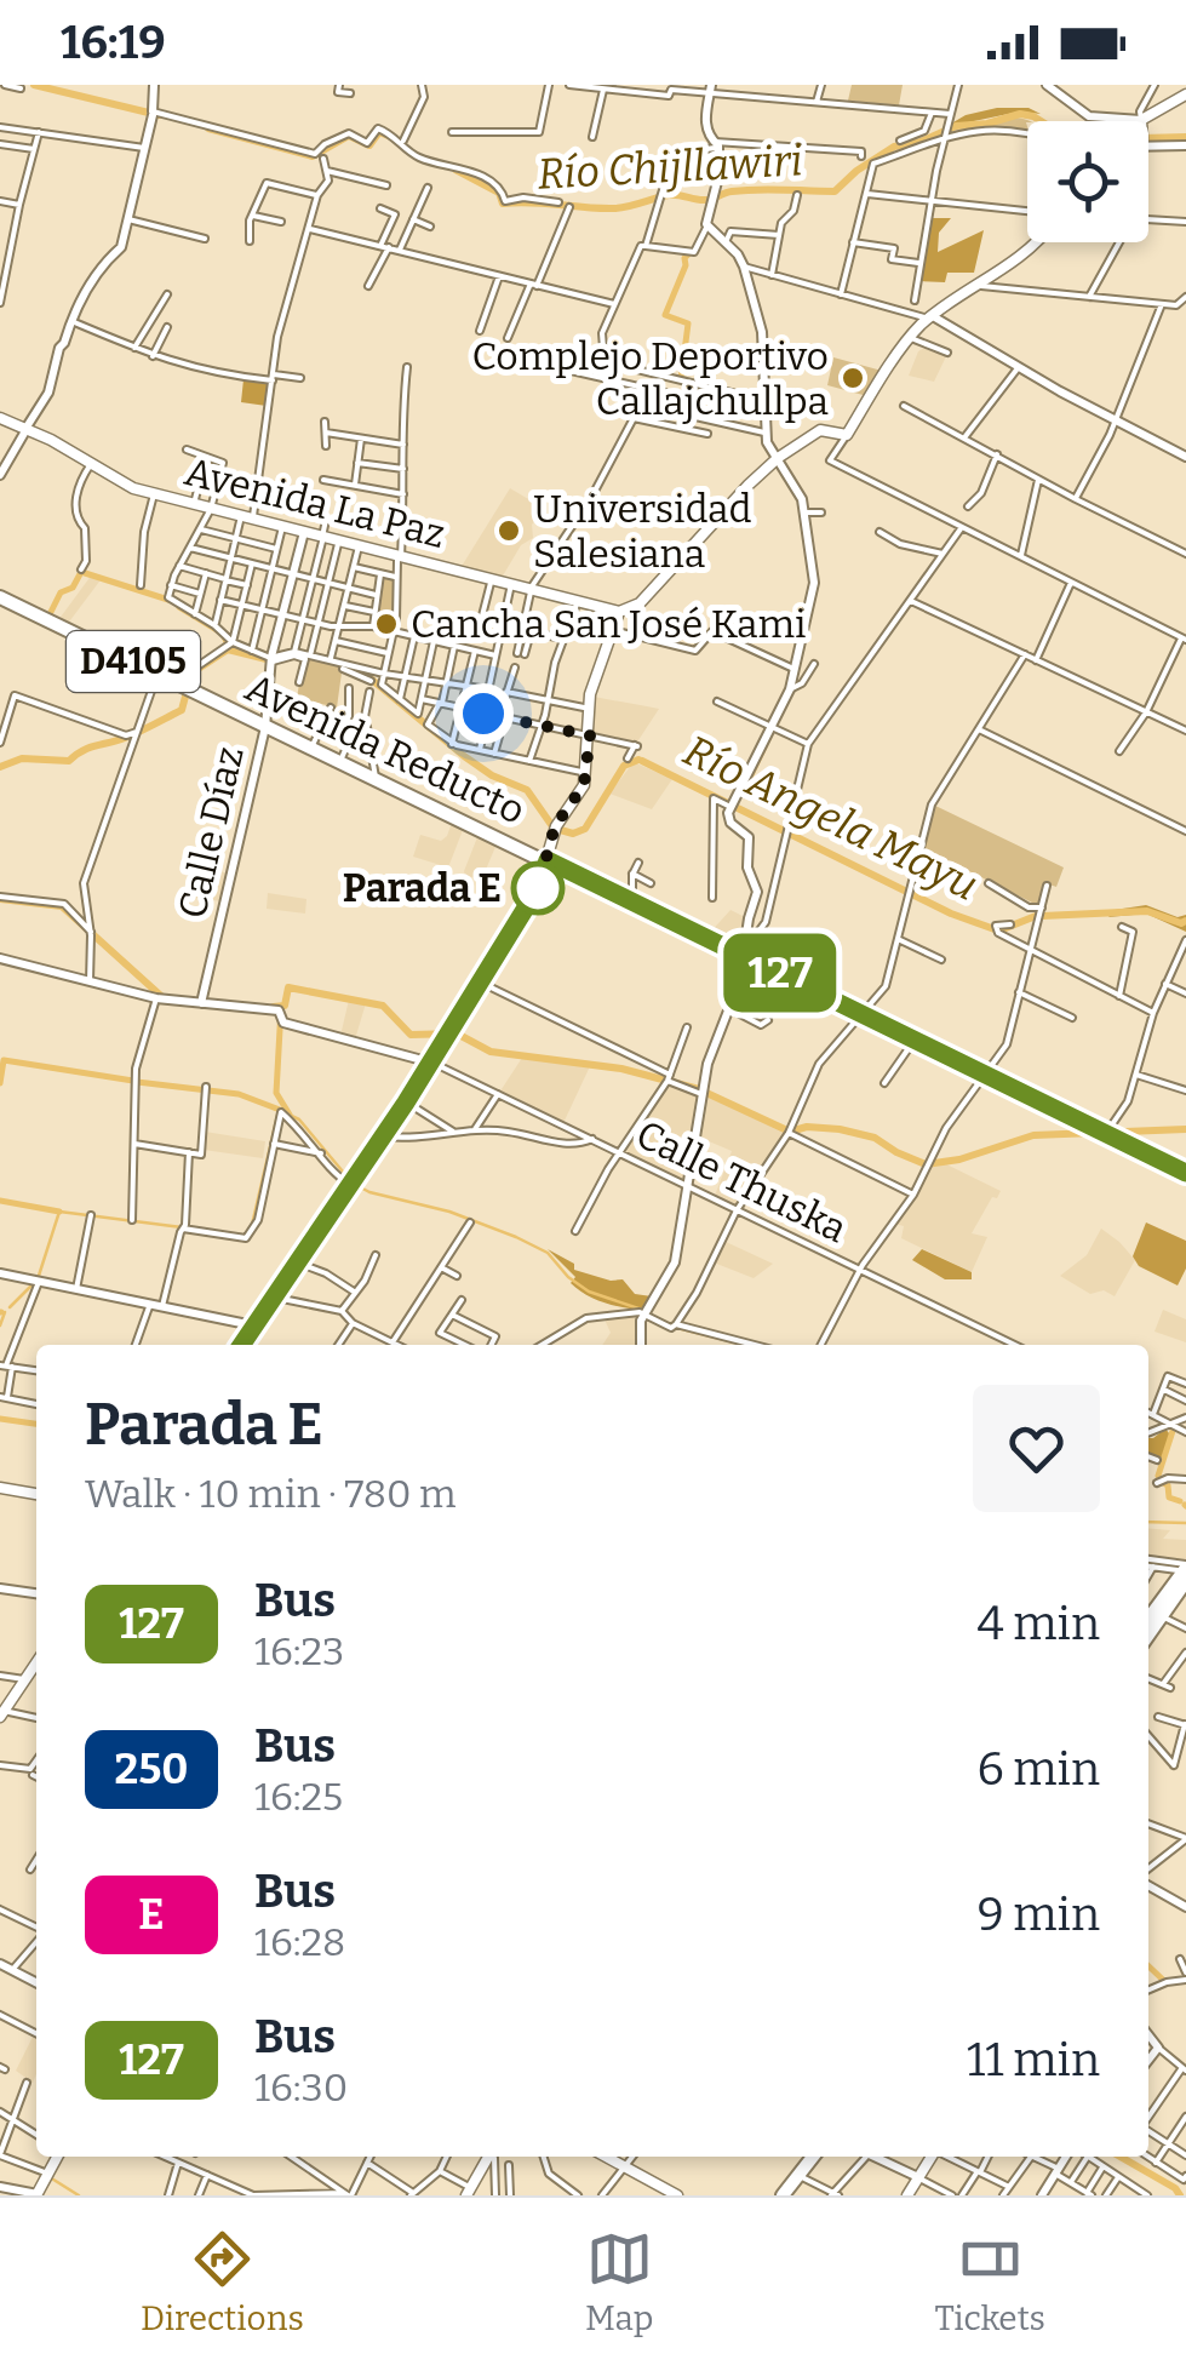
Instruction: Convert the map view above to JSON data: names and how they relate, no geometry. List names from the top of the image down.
{
  "streets": {
    "main road": ["Avenida La Paz", "D4105", "Avenida Reducto"],
    "street": ["Calle Díaz", "Calle Thuska"]
  },
  "crossings": [
    ["Avenida La Paz", "Calle Díaz"],
    ["D4105", "Avenida Reducto"],
    ["Avenida Reducto", "Calle Díaz"]
  ],
  "water": ["Río Chijllawiri", "Río Angela Mayu"],
  "places": [
    "Complejo Deportivo Callajchullpa",
    "Universidad Salesiana",
    "Cancha San José Kami",
    "Parada E"
  ],
  "lines": ["bus line 127"],
  "page": {
    "status": "16:19",
    "on_map": "127",
    "heading": ["Parada E", "Walk · 10 min · 780 m"],
    "list": [
      {
        "mark": "127",
        "name": "Bus",
        "note": "16:23",
        "value": "4 min"
      },
      {
        "mark": "250",
        "name": "Bus",
        "note": "16:25",
        "value": "6 min"
      },
      {
        "mark": "E",
        "name": "Bus",
        "note": "16:28",
        "value": "9 min"
      },
      {
        "mark": "127",
        "name": "Bus",
        "note": "16:30",
        "value": "11 min"
      }
    ],
    "tabs": ["Directions", "Map", "Tickets"]
  }
}
